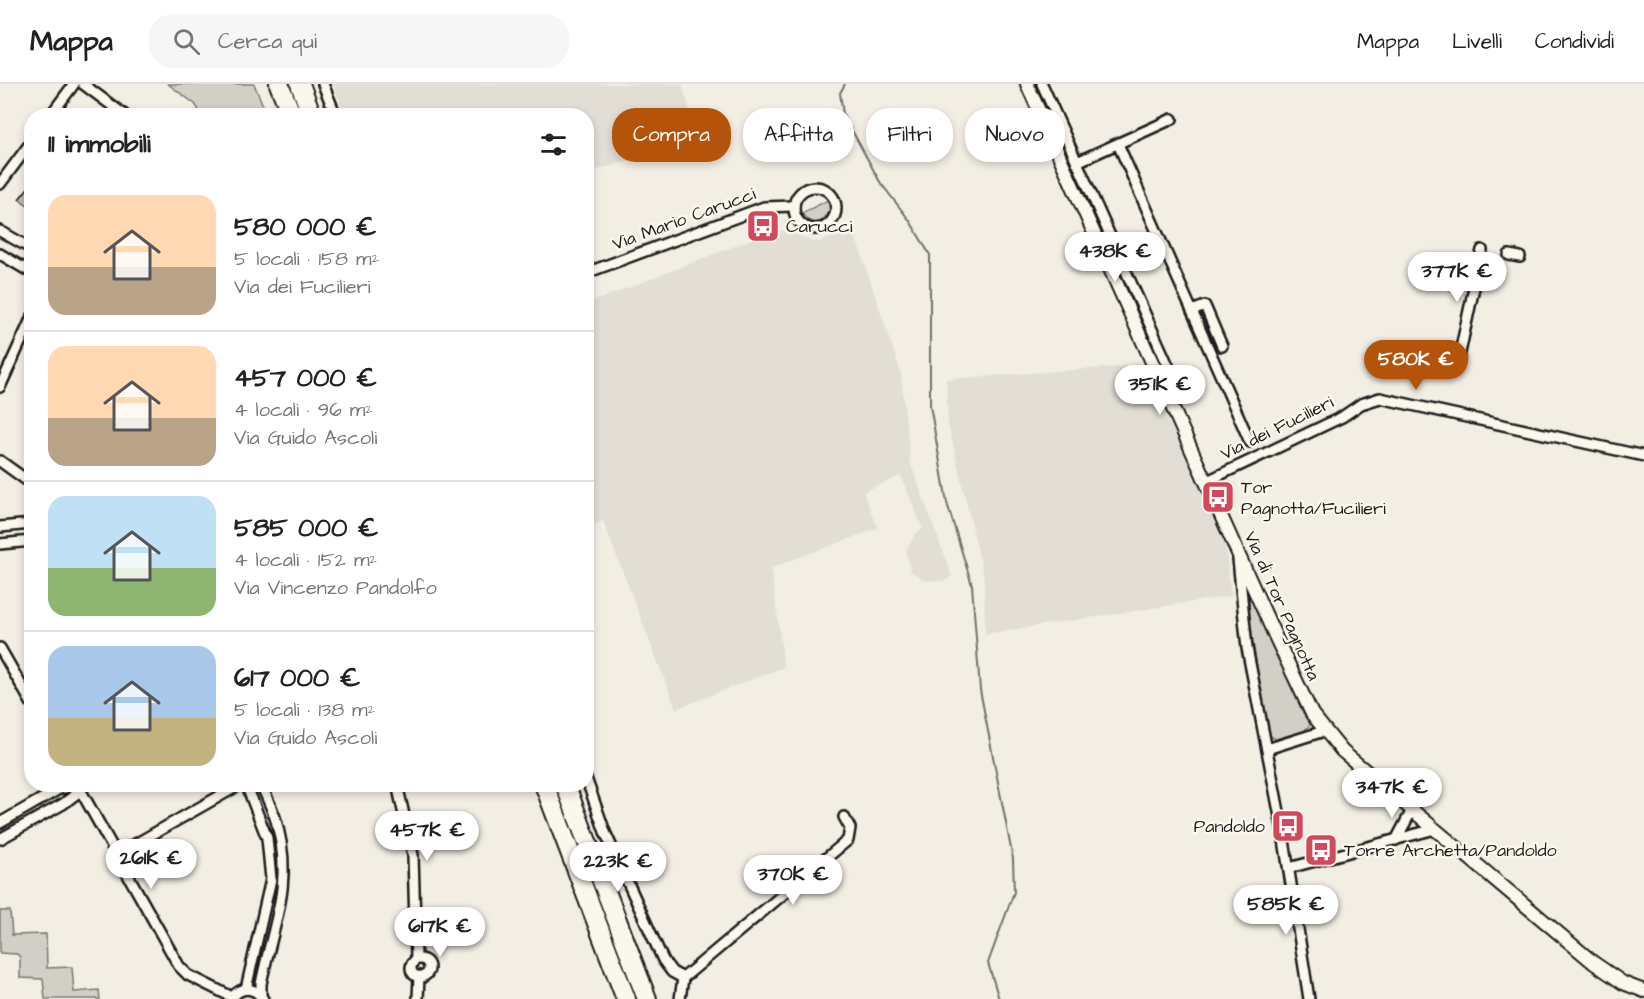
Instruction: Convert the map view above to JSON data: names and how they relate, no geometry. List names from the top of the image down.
{
  "streets": {
    "street": ["Via Mario Carucci", "Via dei Fucilieri", "Via di Tor Pagnotta"]
  },
  "crossings": [
    ["Via dei Fucilieri", "Via di Tor Pagnotta"]
  ],
  "places": {
    "bus stop": [
      "Carucci",
      "Tor Pagnotta/Fucilieri",
      "Pandoldo",
      "Torre Archetta/Pandoldo"
    ]
  },
  "page": {
    "header": "Mappa",
    "search": "Cerca qui",
    "nav": ["Mappa", "Livelli", "Condividi"],
    "chip": [
      "Compra",
      "Affitta",
      "Filtri",
      "Nuovo"
    ],
    "heading": "11 immobili",
    "list": [
      {
        "name": "580 000 €",
        "note": "5 locali · 158 m² · Via dei Fucilieri"
      },
      {
        "name": "457 000 €",
        "note": "4 locali · 96 m² · Via Guido Ascoli"
      },
      {
        "name": "585 000 €",
        "note": "4 locali · 152 m² · Via Vincenzo Pandolfo"
      },
      {
        "name": "617 000 €",
        "note": "5 locali · 138 m² · Via Guido Ascoli"
      }
    ],
    "price": [
      "438K €",
      "377K €",
      "580K €",
      "351K €",
      "347K €",
      "457K €",
      "261K €",
      "223K €",
      "370K €",
      "585K €",
      "617K €"
    ]
  }
}
